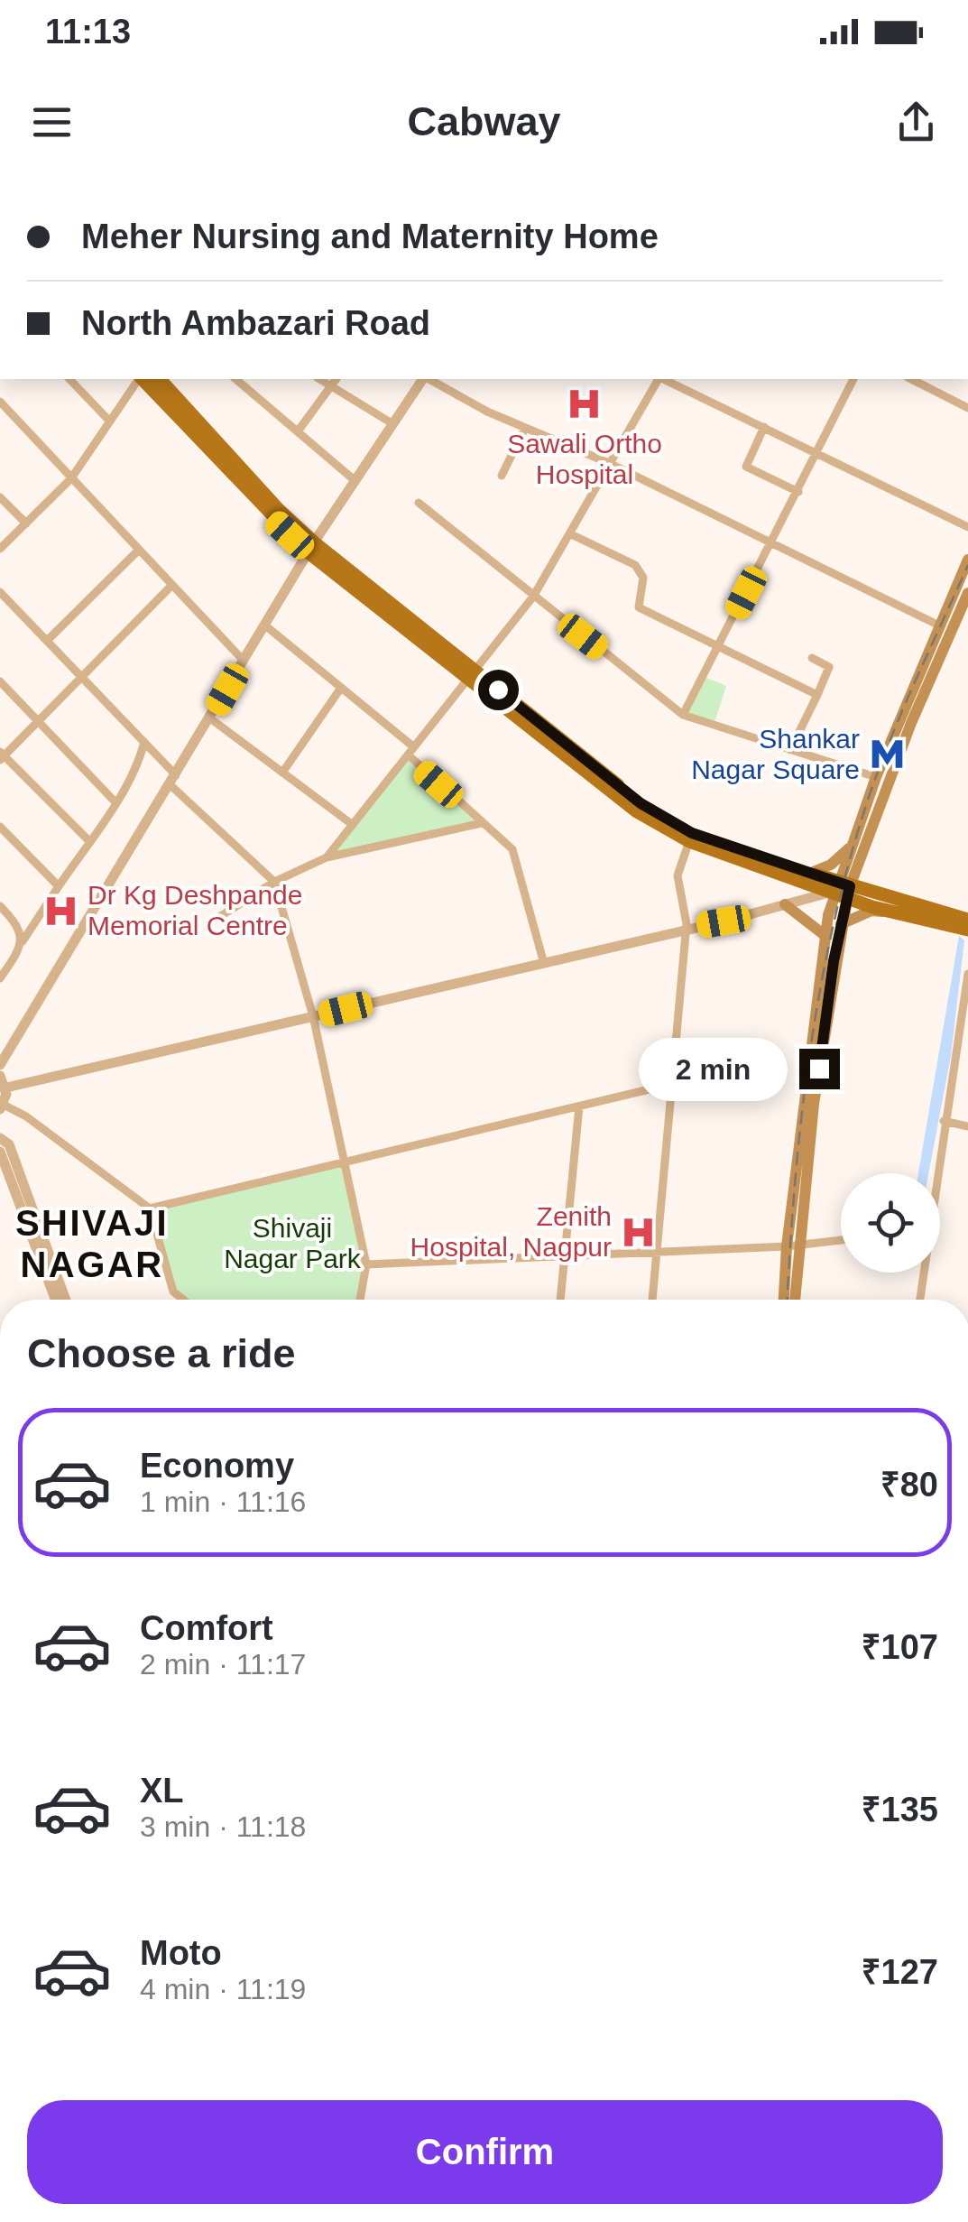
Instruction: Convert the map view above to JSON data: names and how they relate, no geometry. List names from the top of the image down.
{
  "districts": ["SHIVAJI NAGAR"],
  "parks": ["Shivaji Nagar Park"],
  "places": {
    "hospital": ["Sawali Ortho Hospital", "Dr Kg Deshpande Memorial Centre", "Zenith Hospital, Nagpur"],
    "metro station": ["Shankar Nagar Square"]
  },
  "page": {
    "status": "11:13",
    "header": "Cabway",
    "banner": ["Meher Nursing and Maternity Home", "North Ambazari Road"],
    "bubble": "2 min",
    "heading": "Choose a ride",
    "list": [
      {
        "name": "Economy",
        "note": "1 min · 11:16",
        "value": "₹80"
      },
      {
        "name": "Comfort",
        "note": "2 min · 11:17",
        "value": "₹107"
      },
      {
        "name": "XL",
        "note": "3 min · 11:18",
        "value": "₹135"
      },
      {
        "name": "Moto",
        "note": "4 min · 11:19",
        "value": "₹127"
      }
    ],
    "buttons": "Confirm"
  }
}
